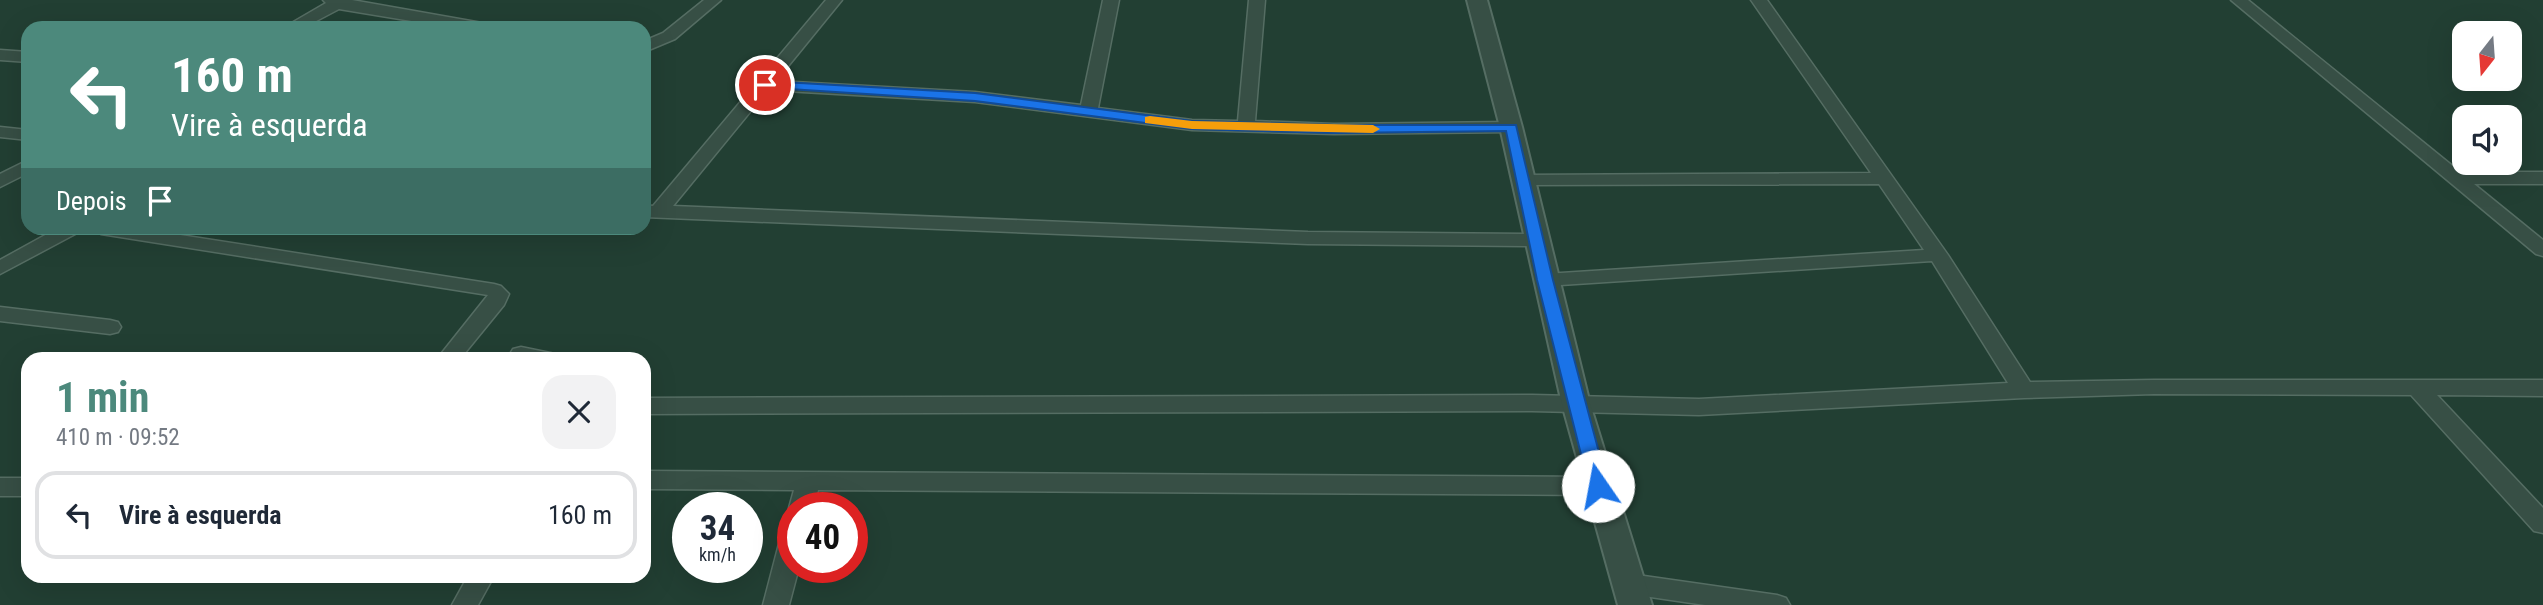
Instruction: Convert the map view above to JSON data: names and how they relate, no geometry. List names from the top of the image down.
{
  "north": "bottom",
  "page": {
    "turn": ["160 m", "Vire à esquerda"],
    "then": "Depois",
    "heading": ["1 min", "410 m · 09:52"],
    "list": [
      {
        "name": "Vire à esquerda",
        "value": "160 m"
      }
    ],
    "speed": "34 km/h",
    "limit": "40"
  }
}
